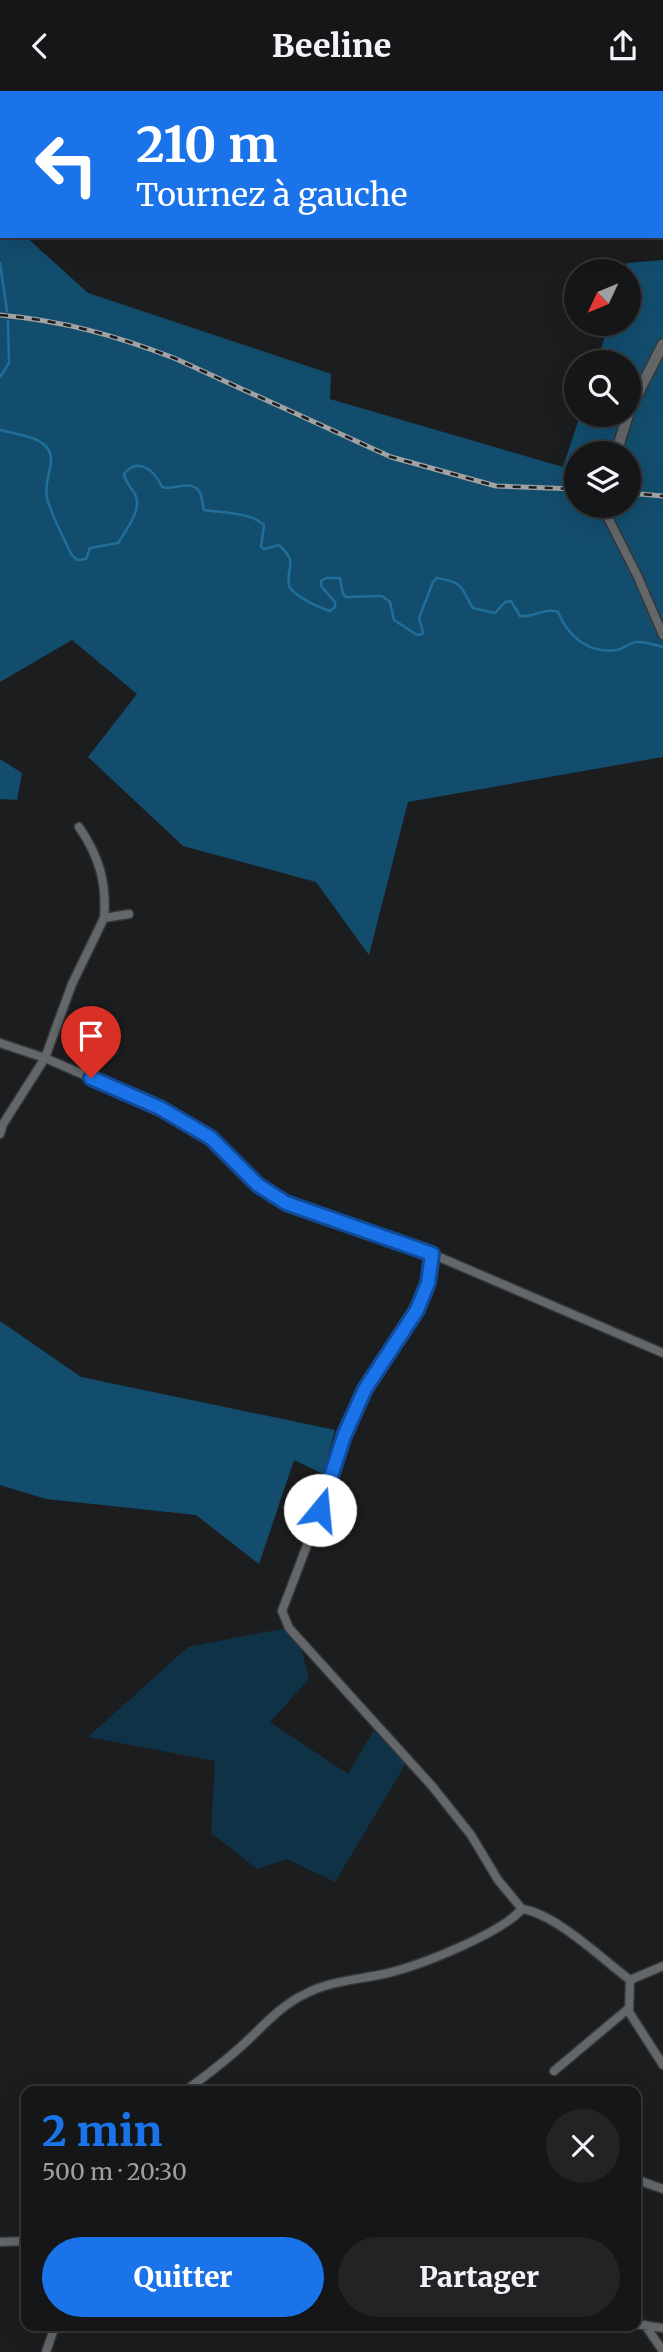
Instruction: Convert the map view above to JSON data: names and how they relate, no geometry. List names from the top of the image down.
{
  "north": "bottom left",
  "page": {
    "header": "Beeline",
    "turn": ["210 m", "Tournez à gauche"],
    "heading": ["2 min", "500 m · 20:30"],
    "buttons": ["Quitter", "Partager"]
  }
}
